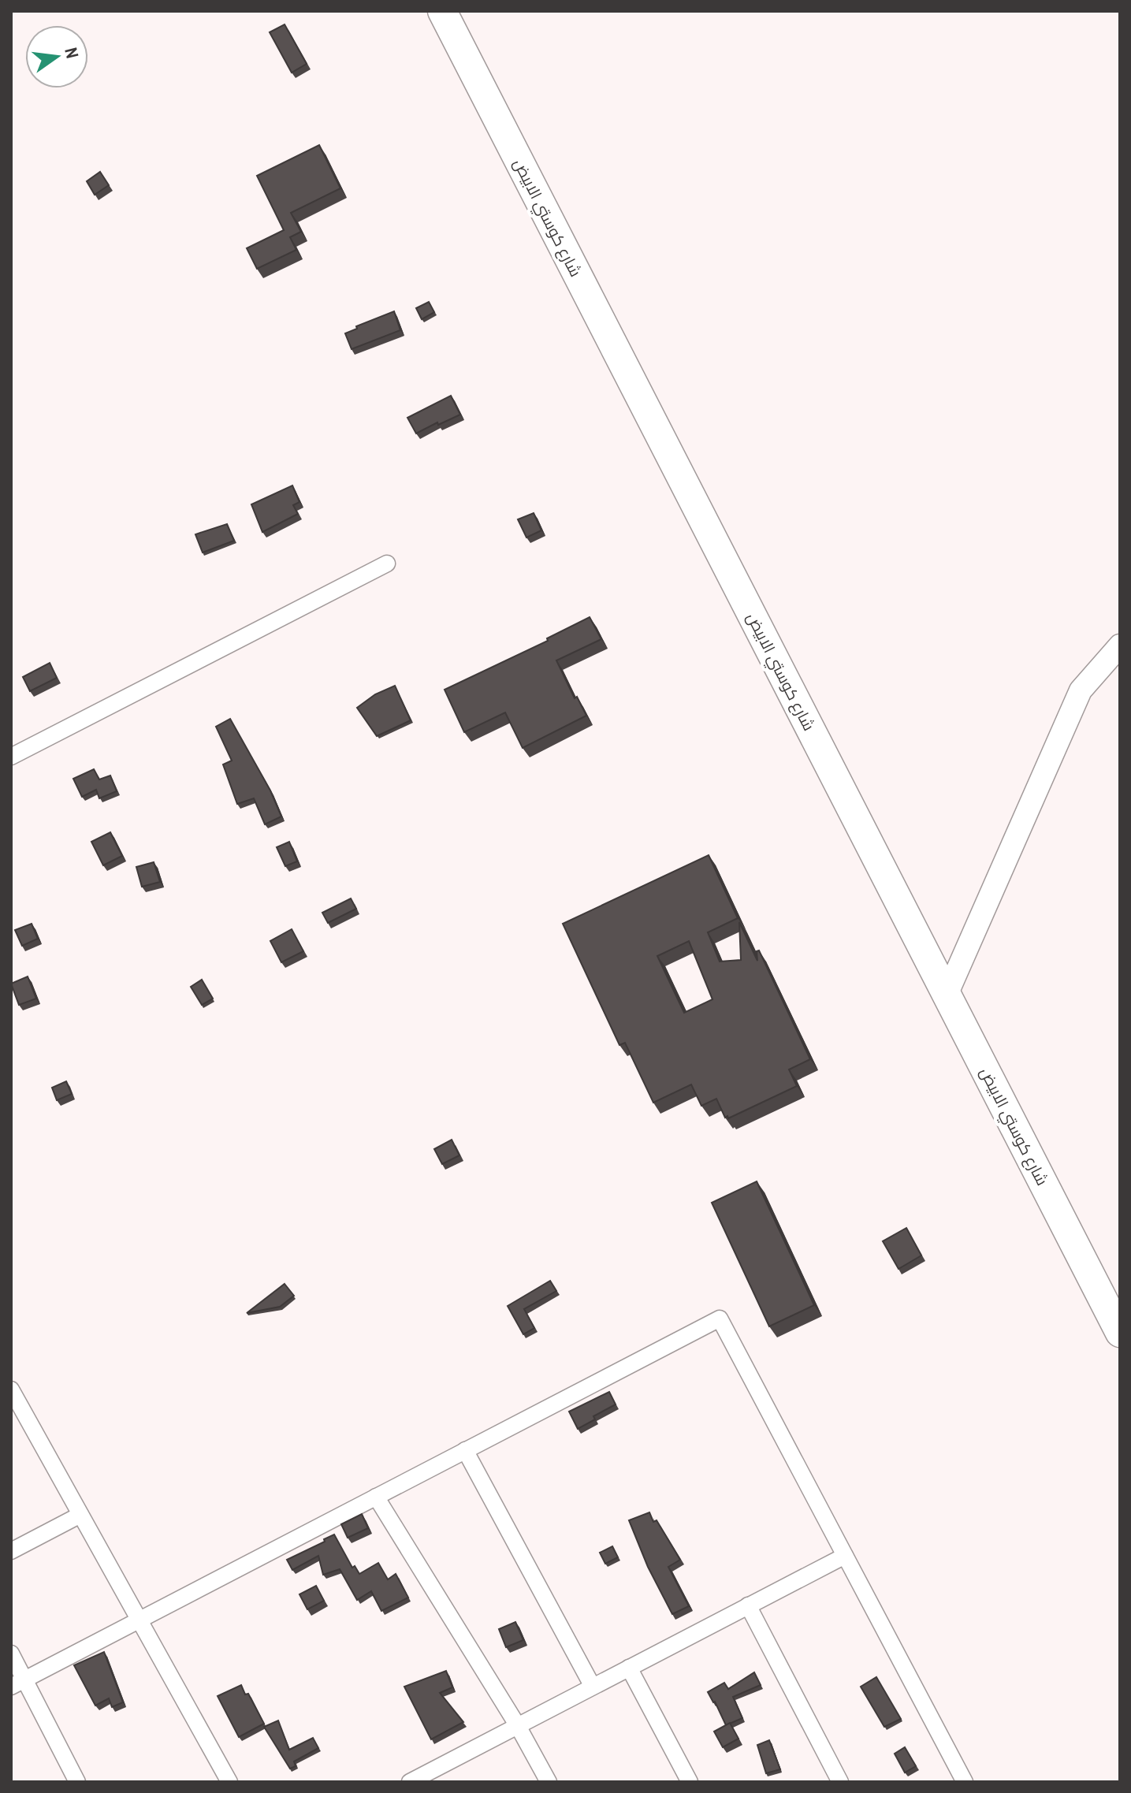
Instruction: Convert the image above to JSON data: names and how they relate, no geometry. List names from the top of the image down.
{
  "streets": {
    "highway": ["شارع كوستي الابيض"]
  },
  "north": "right"
}
